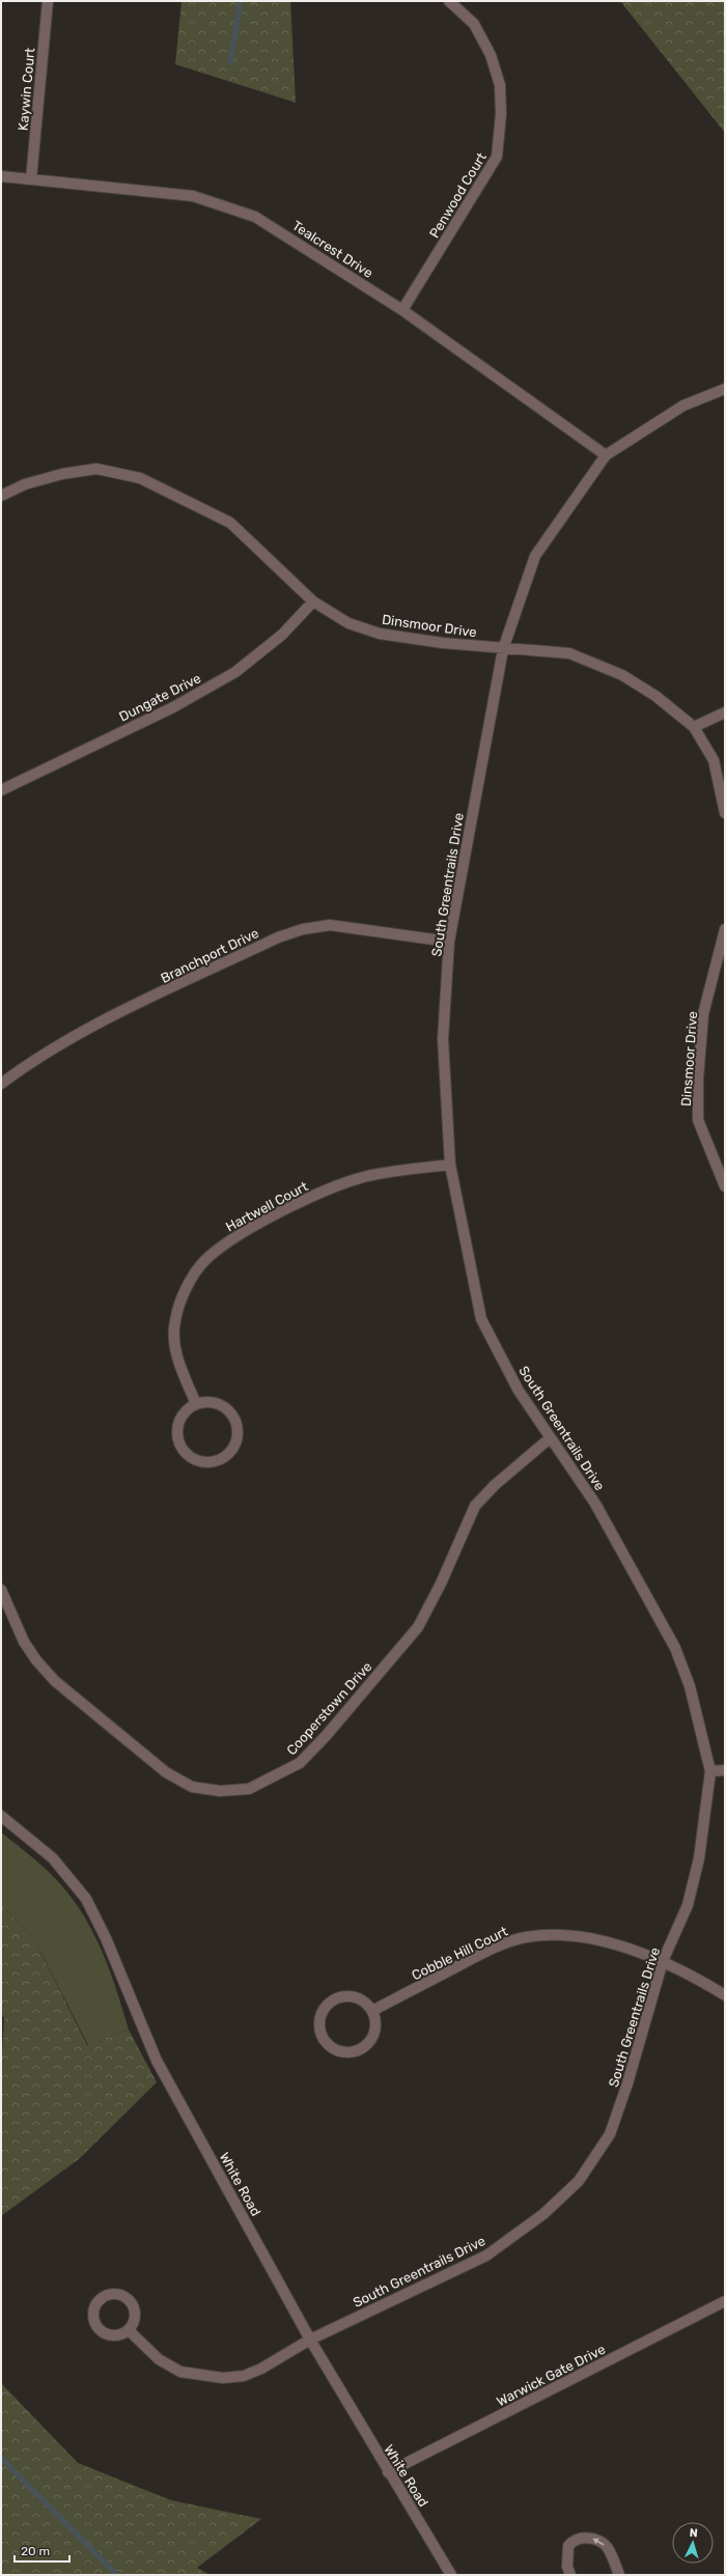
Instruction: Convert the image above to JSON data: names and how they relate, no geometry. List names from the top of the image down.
{
  "streets": {
    "street": [
      "Kaywin Court",
      "Penwood Court",
      "Tealcrest Drive",
      "Dinsmoor Drive",
      "Dungate Drive",
      "South Greentrails Drive",
      "Branchport Drive",
      "Hartwell Court",
      "Cooperstown Drive",
      "Cobble Hill Court",
      "White Road",
      "Warwick Gate Drive"
    ]
  },
  "crossings": [
    ["Kaywin Court", "Tealcrest Drive"],
    ["Penwood Court", "Tealcrest Drive"],
    ["Tealcrest Drive", "South Greentrails Drive"],
    ["Dinsmoor Drive", "Dungate Drive"],
    ["Dinsmoor Drive", "South Greentrails Drive"],
    ["South Greentrails Drive", "Branchport Drive"],
    ["South Greentrails Drive", "Hartwell Court"],
    ["South Greentrails Drive", "Cooperstown Drive"],
    ["South Greentrails Drive", "Cobble Hill Court"],
    ["South Greentrails Drive", "White Road"],
    ["White Road", "Warwick Gate Drive"]
  ],
  "scale_bar": "20 m",
  "north": "top"
}
